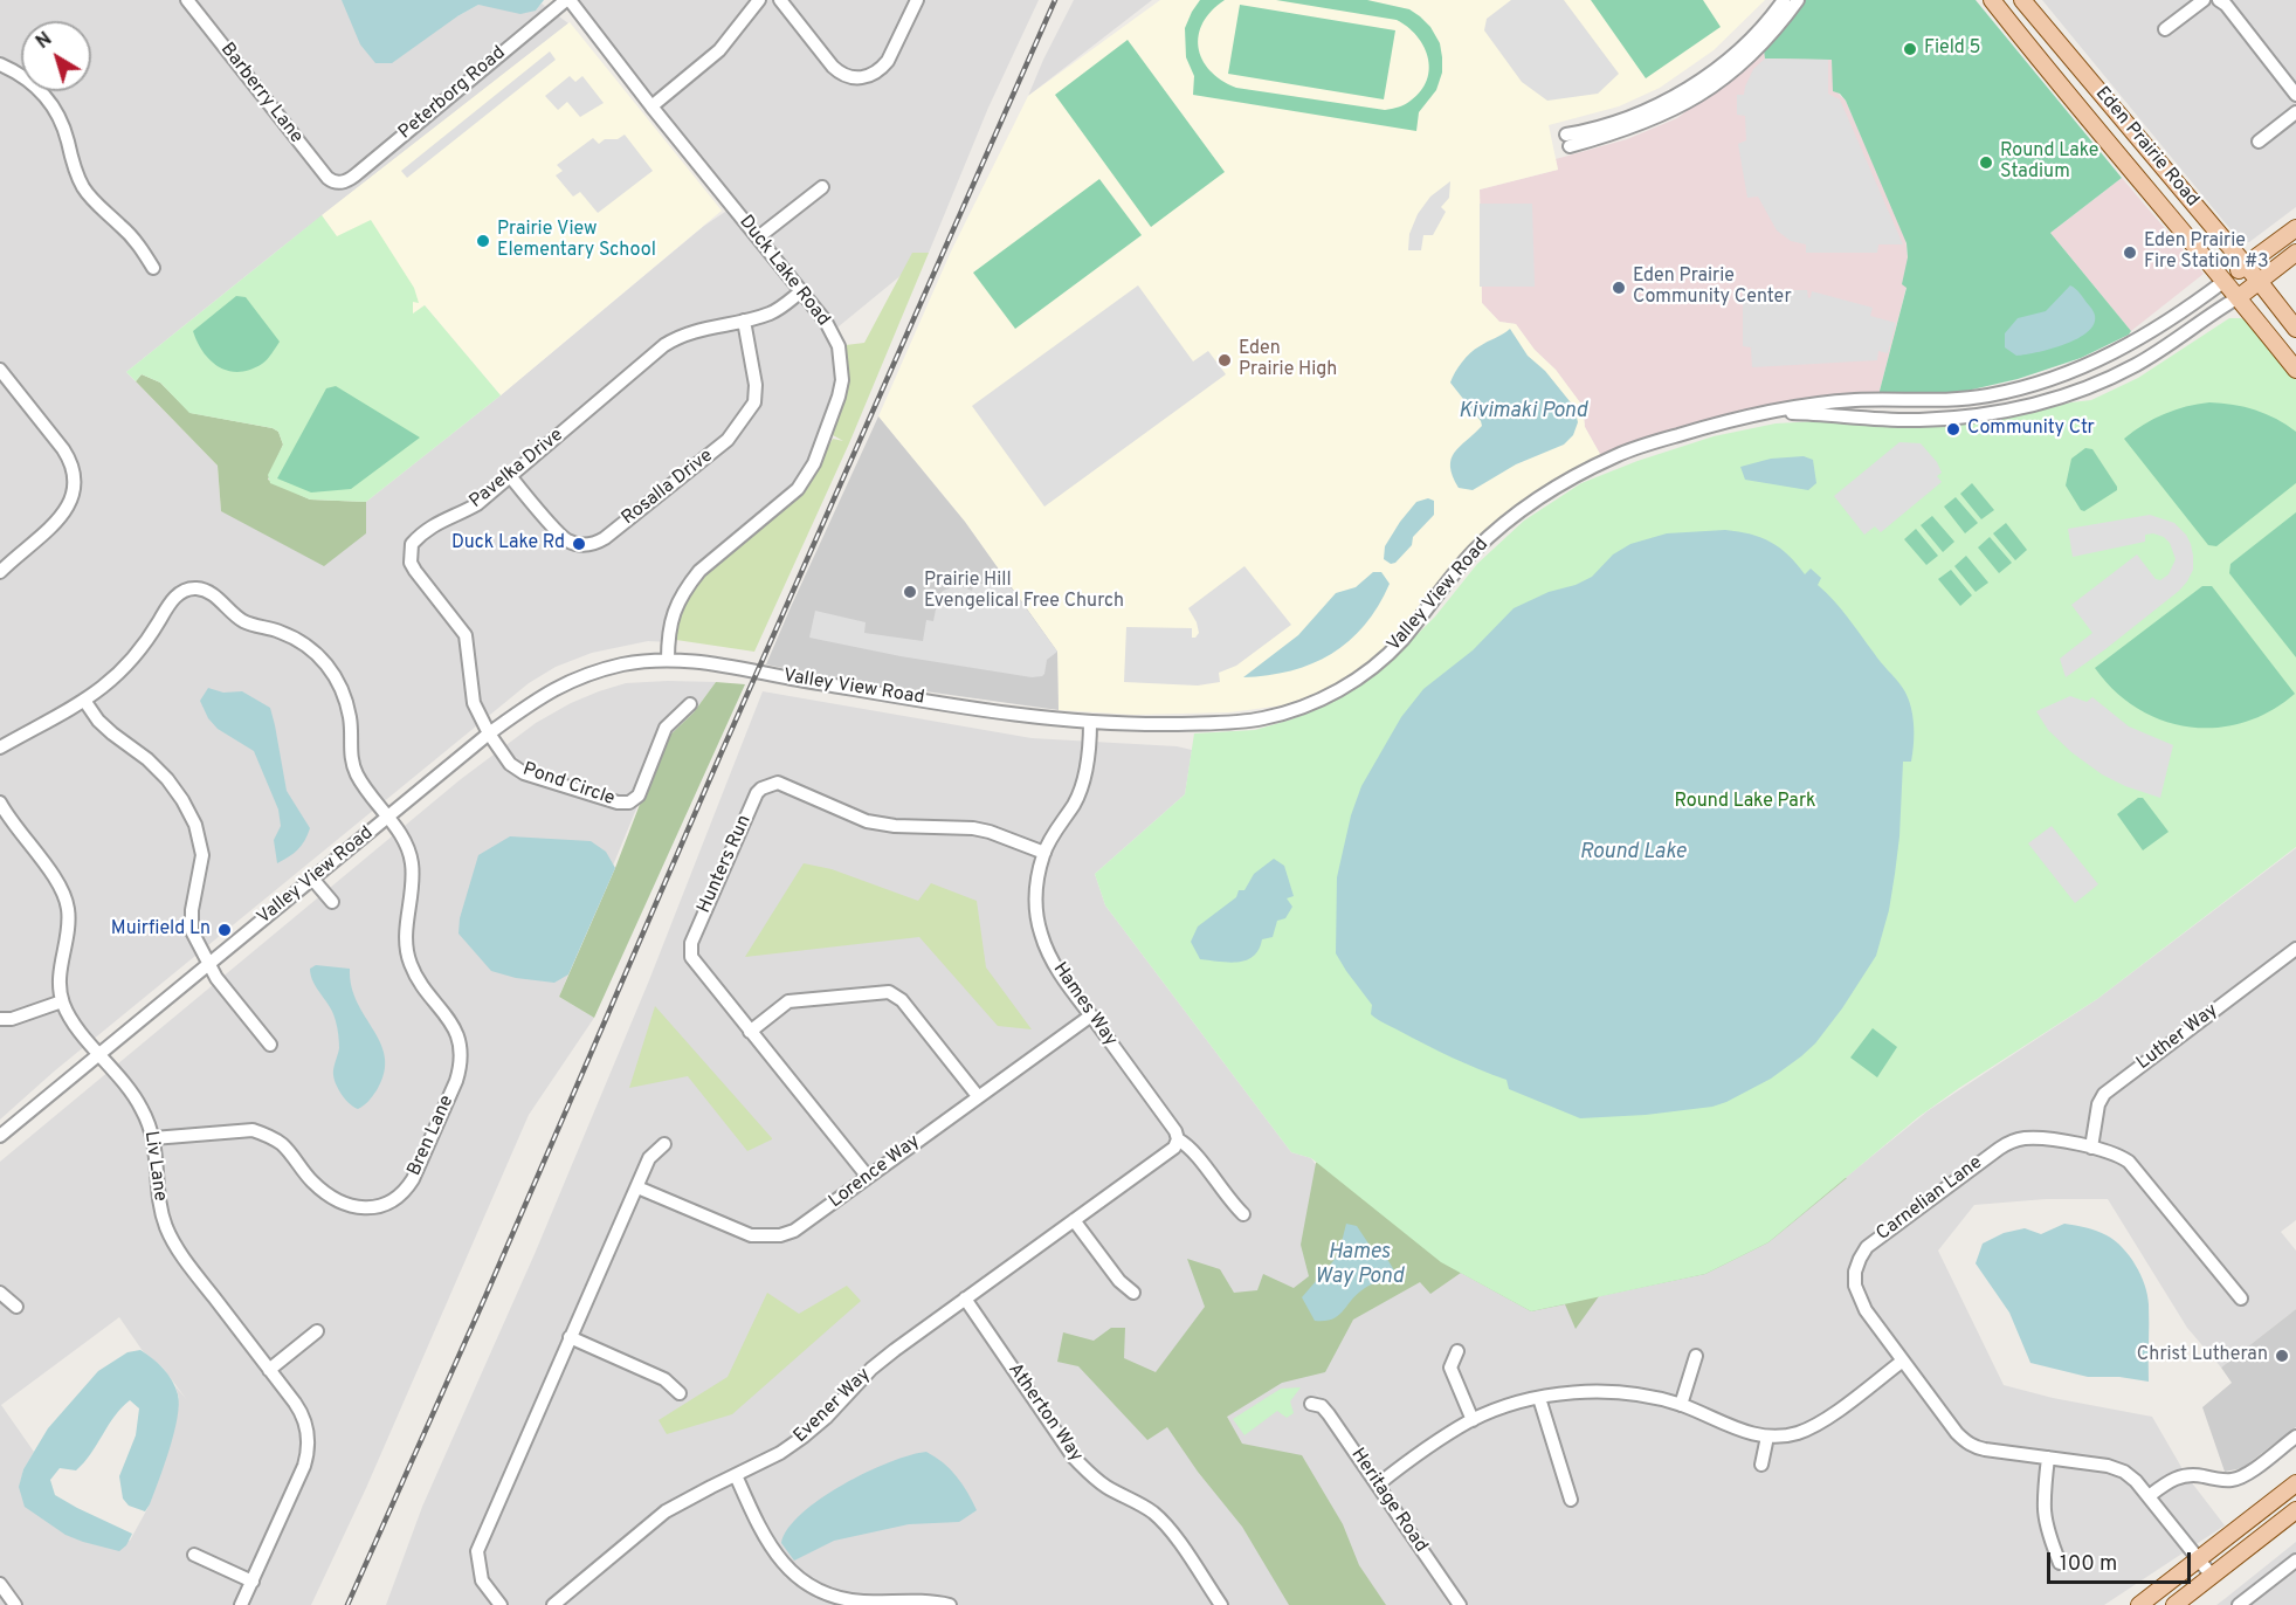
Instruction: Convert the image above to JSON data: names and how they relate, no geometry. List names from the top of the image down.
{
  "streets": {
    "main road": ["Eden Prairie Road", "Valley View Road"],
    "street": [
      "Barberry Lane",
      "Peterborg Road",
      "Duck Lake Road",
      "Pavelka Drive",
      "Rosalla Drive",
      "Pond Circle",
      "Hunters Run",
      "Hames Way",
      "Luther Way",
      "Bren Lane",
      "Liv Lane",
      "Lorence Way",
      "Carnelian Lane",
      "Evener Way",
      "Atherton Way",
      "Heritage Road"
    ]
  },
  "crossings": [
    ["Barberry Lane", "Peterborg Road"],
    ["Peterborg Road", "Duck Lake Road"],
    ["Eden Prairie Road", "Valley View Road"],
    ["Duck Lake Road", "Pavelka Drive"],
    ["Duck Lake Road", "Valley View Road"],
    ["Pavelka Drive", "Rosalla Drive"],
    ["Pavelka Drive", "Valley View Road"],
    ["Pavelka Drive", "Pond Circle"],
    ["Valley View Road", "Pond Circle"],
    ["Valley View Road", "Hames Way"],
    ["Valley View Road", "Bren Lane"],
    ["Valley View Road", "Liv Lane"],
    ["Hunters Run", "Hames Way"],
    ["Hunters Run", "Lorence Way"],
    ["Hames Way", "Lorence Way"],
    ["Hames Way", "Evener Way"],
    ["Luther Way", "Carnelian Lane"],
    ["Bren Lane", "Liv Lane"],
    ["Evener Way", "Atherton Way"]
  ],
  "water": ["Kivimaki Pond", "Round Lake", "Hames Way Pond"],
  "parks": ["Round Lake Park"],
  "places": [
    "Field 5",
    "Round Lake Stadium",
    "Prairie View Elementary School",
    "Eden Prairie Fire Station #3",
    "Eden Prairie Community Center",
    "Eden Prairie High",
    "Community Ctr",
    "Duck Lake Rd",
    "Prairie Hill Evengelical Free Church",
    "Muirfield Ln",
    "Christ Lutheran"
  ],
  "scale_bar": "100 m",
  "north": "top left"
}
